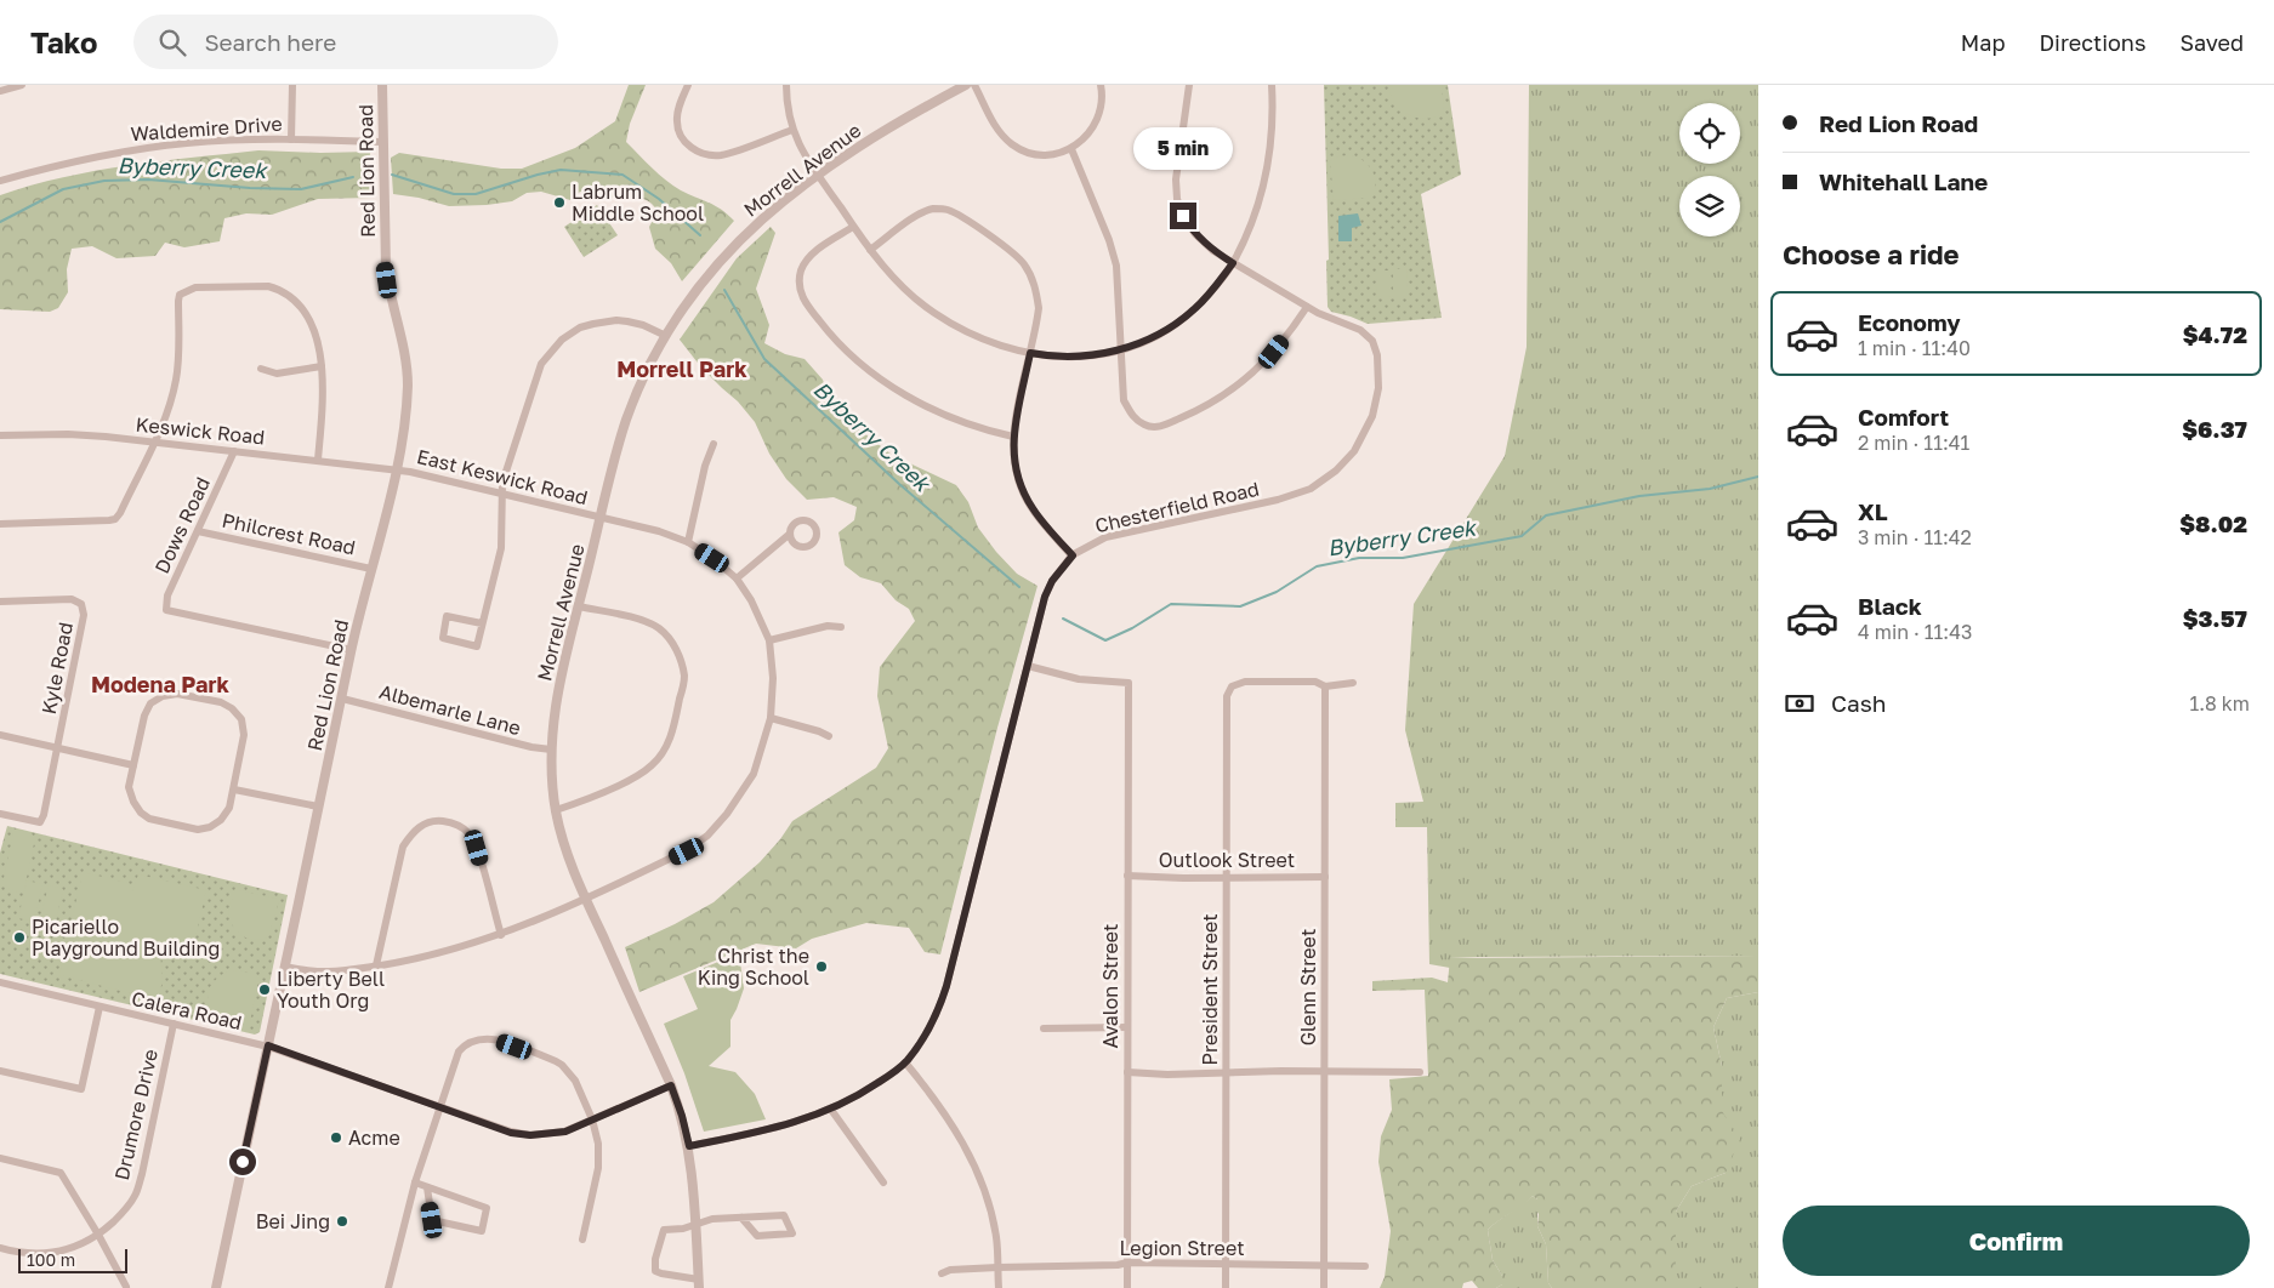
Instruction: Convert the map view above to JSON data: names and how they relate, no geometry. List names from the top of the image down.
{
  "streets": {
    "street": [
      "Waldemire Drive",
      "Morrell Avenue",
      "Red Lion Road",
      "Keswick Road",
      "East Keswick Road",
      "Chesterfield Road",
      "Dows Road",
      "Philcrest Road",
      "Kyle Road",
      "Albemarle Lane",
      "Outlook Street",
      "Avalon Street",
      "Glenn Street",
      "President Street",
      "Calera Road",
      "Drumore Drive",
      "Legion Street"
    ]
  },
  "crossings": [
    ["Waldemire Drive", "Red Lion Road"],
    ["Morrell Avenue", "East Keswick Road"],
    ["Morrell Avenue", "Chesterfield Road"],
    ["Morrell Avenue", "Albemarle Lane"],
    ["Morrell Avenue", "Calera Road"],
    ["Red Lion Road", "Keswick Road"],
    ["Red Lion Road", "East Keswick Road"],
    ["Red Lion Road", "Dows Road"],
    ["Red Lion Road", "Philcrest Road"],
    ["Red Lion Road", "Albemarle Lane"],
    ["Red Lion Road", "Calera Road"],
    ["Keswick Road", "East Keswick Road"],
    ["Keswick Road", "Dows Road"],
    ["Chesterfield Road", "Avalon Street"],
    ["Dows Road", "Philcrest Road"],
    ["Outlook Street", "Avalon Street"],
    ["Outlook Street", "Glenn Street"],
    ["Outlook Street", "President Street"],
    ["Avalon Street", "Legion Street"],
    ["Glenn Street", "President Street"],
    ["Glenn Street", "Legion Street"],
    ["President Street", "Legion Street"],
    ["Calera Road", "Drumore Drive"]
  ],
  "districts": ["Morrell Park", "Modena Park"],
  "water": ["Byberry Creek"],
  "places": [
    "Labrum Middle School",
    "Picariello Playground Building",
    "Christ the King School",
    "Liberty Bell Youth Org",
    "Acme",
    "Bei Jing"
  ],
  "scale_bar": "100 m",
  "page": {
    "header": "Tako",
    "search": "Search here",
    "nav": ["Map", "Directions", "Saved"],
    "banner": ["Red Lion Road", "Whitehall Lane"],
    "bubble": "5 min",
    "heading": "Choose a ride",
    "list": [
      {
        "name": "Economy",
        "note": "1 min · 11:40",
        "value": "$4.72"
      },
      {
        "name": "Comfort",
        "note": "2 min · 11:41",
        "value": "$6.37"
      },
      {
        "name": "XL",
        "note": "3 min · 11:42",
        "value": "$8.02"
      },
      {
        "name": "Black",
        "note": "4 min · 11:43",
        "value": "$3.57"
      }
    ],
    "pay": ["Cash", "1.8 km"],
    "buttons": "Confirm",
    "scale": "100 m"
  }
}
